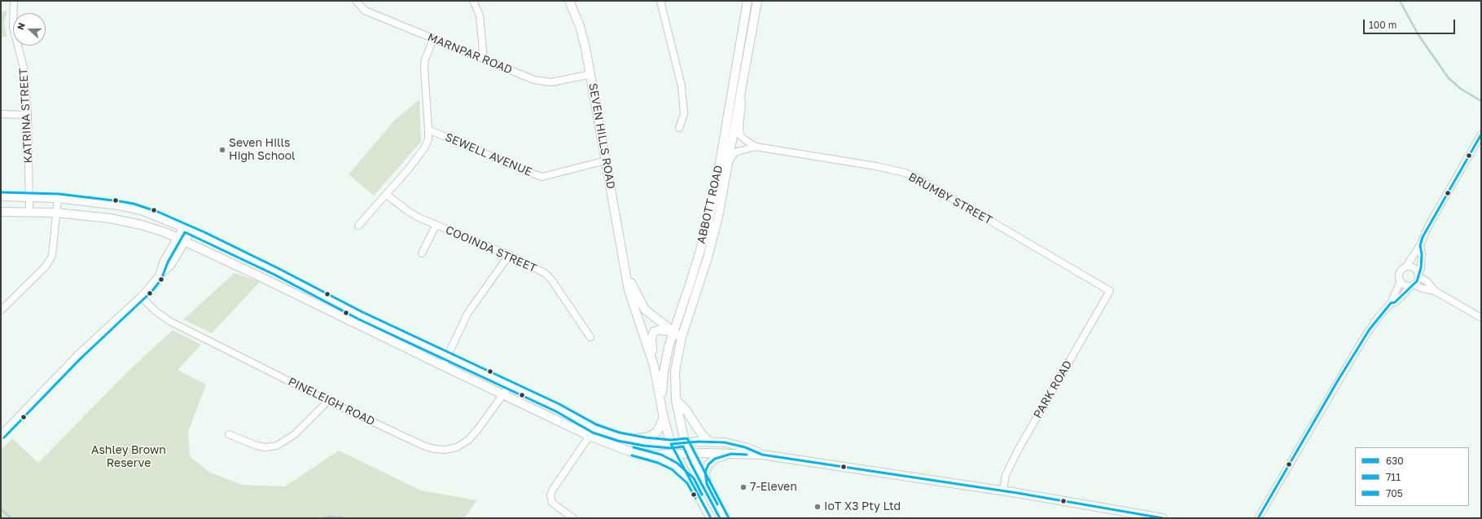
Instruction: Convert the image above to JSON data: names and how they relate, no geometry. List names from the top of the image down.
{
  "streets": {
    "main road": ["SEVEN HILLS ROAD", "ABBOTT ROAD"],
    "street": [
      "MARNPAR ROAD",
      "KATRINA STREET",
      "SEWELL AVENUE",
      "BRUMBY STREET",
      "COOINDA STREET",
      "PARK ROAD",
      "PINELEIGH ROAD"
    ]
  },
  "crossings": [
    ["MARNPAR ROAD", "SEVEN HILLS ROAD"],
    ["SEVEN HILLS ROAD", "SEWELL AVENUE"],
    ["SEVEN HILLS ROAD", "ABBOTT ROAD"],
    ["BRUMBY STREET", "ABBOTT ROAD"],
    ["BRUMBY STREET", "PARK ROAD"]
  ],
  "parks": ["Ashley Brown Reserve"],
  "places": ["Seven Hills High School", "7-Eleven", "IoT X3 Pty Ltd"],
  "lines": ["transit line 630", "transit line 705", "transit line 711"],
  "legend": ["630", "711", "705"],
  "scale_bar": "100 m",
  "north": "left"
}
